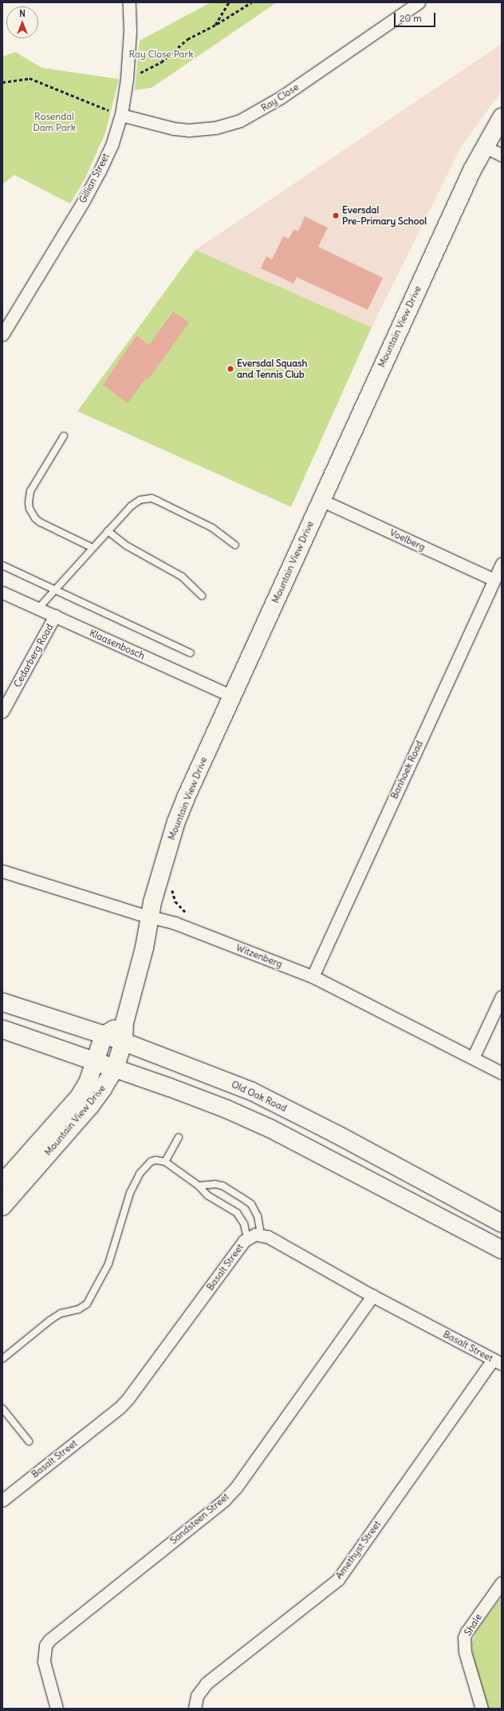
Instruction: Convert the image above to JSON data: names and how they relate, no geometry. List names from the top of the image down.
{
  "streets": {
    "street": [
      "Ray Close",
      "Gillian Street",
      "Mountain View Drive",
      "Voelberg",
      "Klaasenbosch",
      "Cedarberg Road",
      "Banhoek Road",
      "Witzenberg",
      "Old Oak Road",
      "Basalt Street",
      "Sandsteen Street",
      "Amethyst Street",
      "Shale"
    ]
  },
  "crossings": [
    ["Ray Close", "Gillian Street"],
    ["Mountain View Drive", "Voelberg"],
    ["Mountain View Drive", "Klaasenbosch"],
    ["Mountain View Drive", "Witzenberg"],
    ["Mountain View Drive", "Old Oak Road"],
    ["Voelberg", "Banhoek Road"],
    ["Klaasenbosch", "Cedarberg Road"],
    ["Banhoek Road", "Witzenberg"],
    ["Basalt Street", "Sandsteen Street"],
    ["Basalt Street", "Amethyst Street"]
  ],
  "parks": ["Ray Close Park", "Rosendal Dam Park"],
  "places": ["Eversdal Pre-Primary School", "Eversdal Squash and Tennis Club"],
  "scale_bar": "20 m",
  "north": "top"
}
